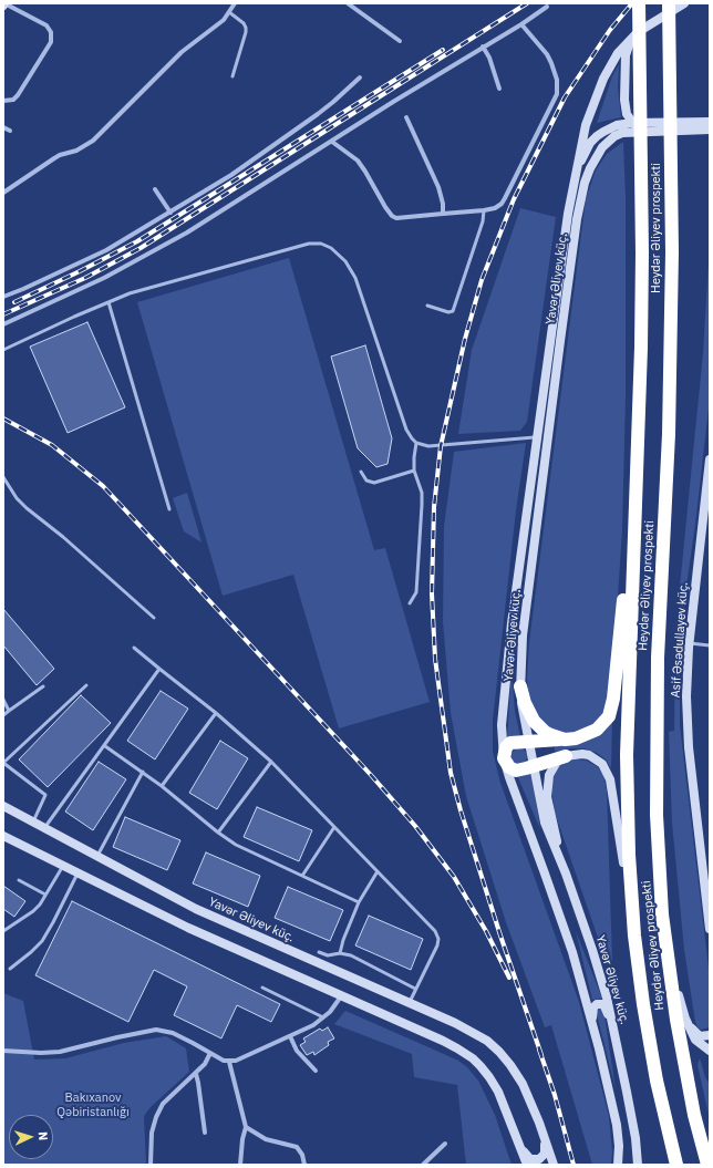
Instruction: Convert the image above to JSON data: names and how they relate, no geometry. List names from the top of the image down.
{
  "streets": {
    "highway": ["Heydər Əliyev prospekti"],
    "main road": ["Yavər Əliyev küç.", "Asif Əsədullayev küç."]
  },
  "parks": ["Bakıxanov Qəbiristanlığı"],
  "north": "right"
}
